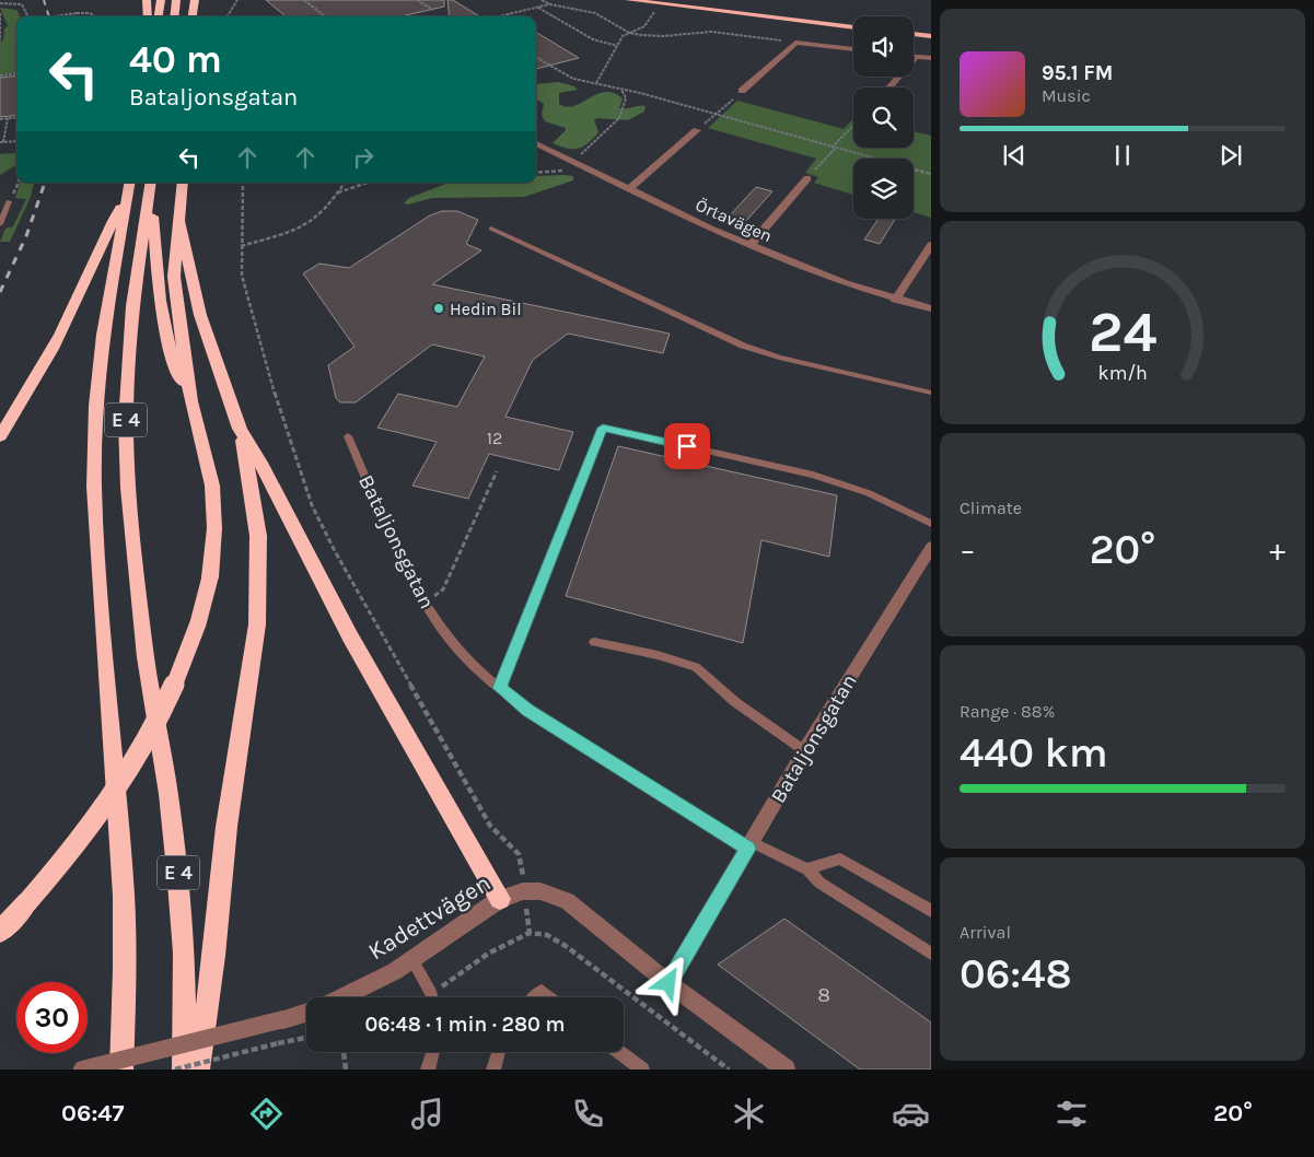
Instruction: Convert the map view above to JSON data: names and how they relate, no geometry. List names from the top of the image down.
{
  "streets": {
    "highway": ["E 4"],
    "street": ["Örtavägen", "Bataljonsgatan", "Kadettvägen"]
  },
  "crossings": [
    ["Bataljonsgatan", "Kadettvägen"]
  ],
  "places": ["Hedin Bil"],
  "house_numbers": ["12", "8"],
  "page": {
    "turn": ["40 m", "Bataljonsgatan"],
    "song": ["95.1 FM", "Music"],
    "tile": [
      "Climate",
      ["Range · 88%", "440 km"],
      ["Arrival", "06:48"]
    ],
    "heat": ["−", "20°", "+"],
    "limit": "30",
    "trip": "06:48 · 1 min · 280 m",
    "tabs": ["06:47", "20°"],
    "gauge": ["24", "km/h"]
  }
}
